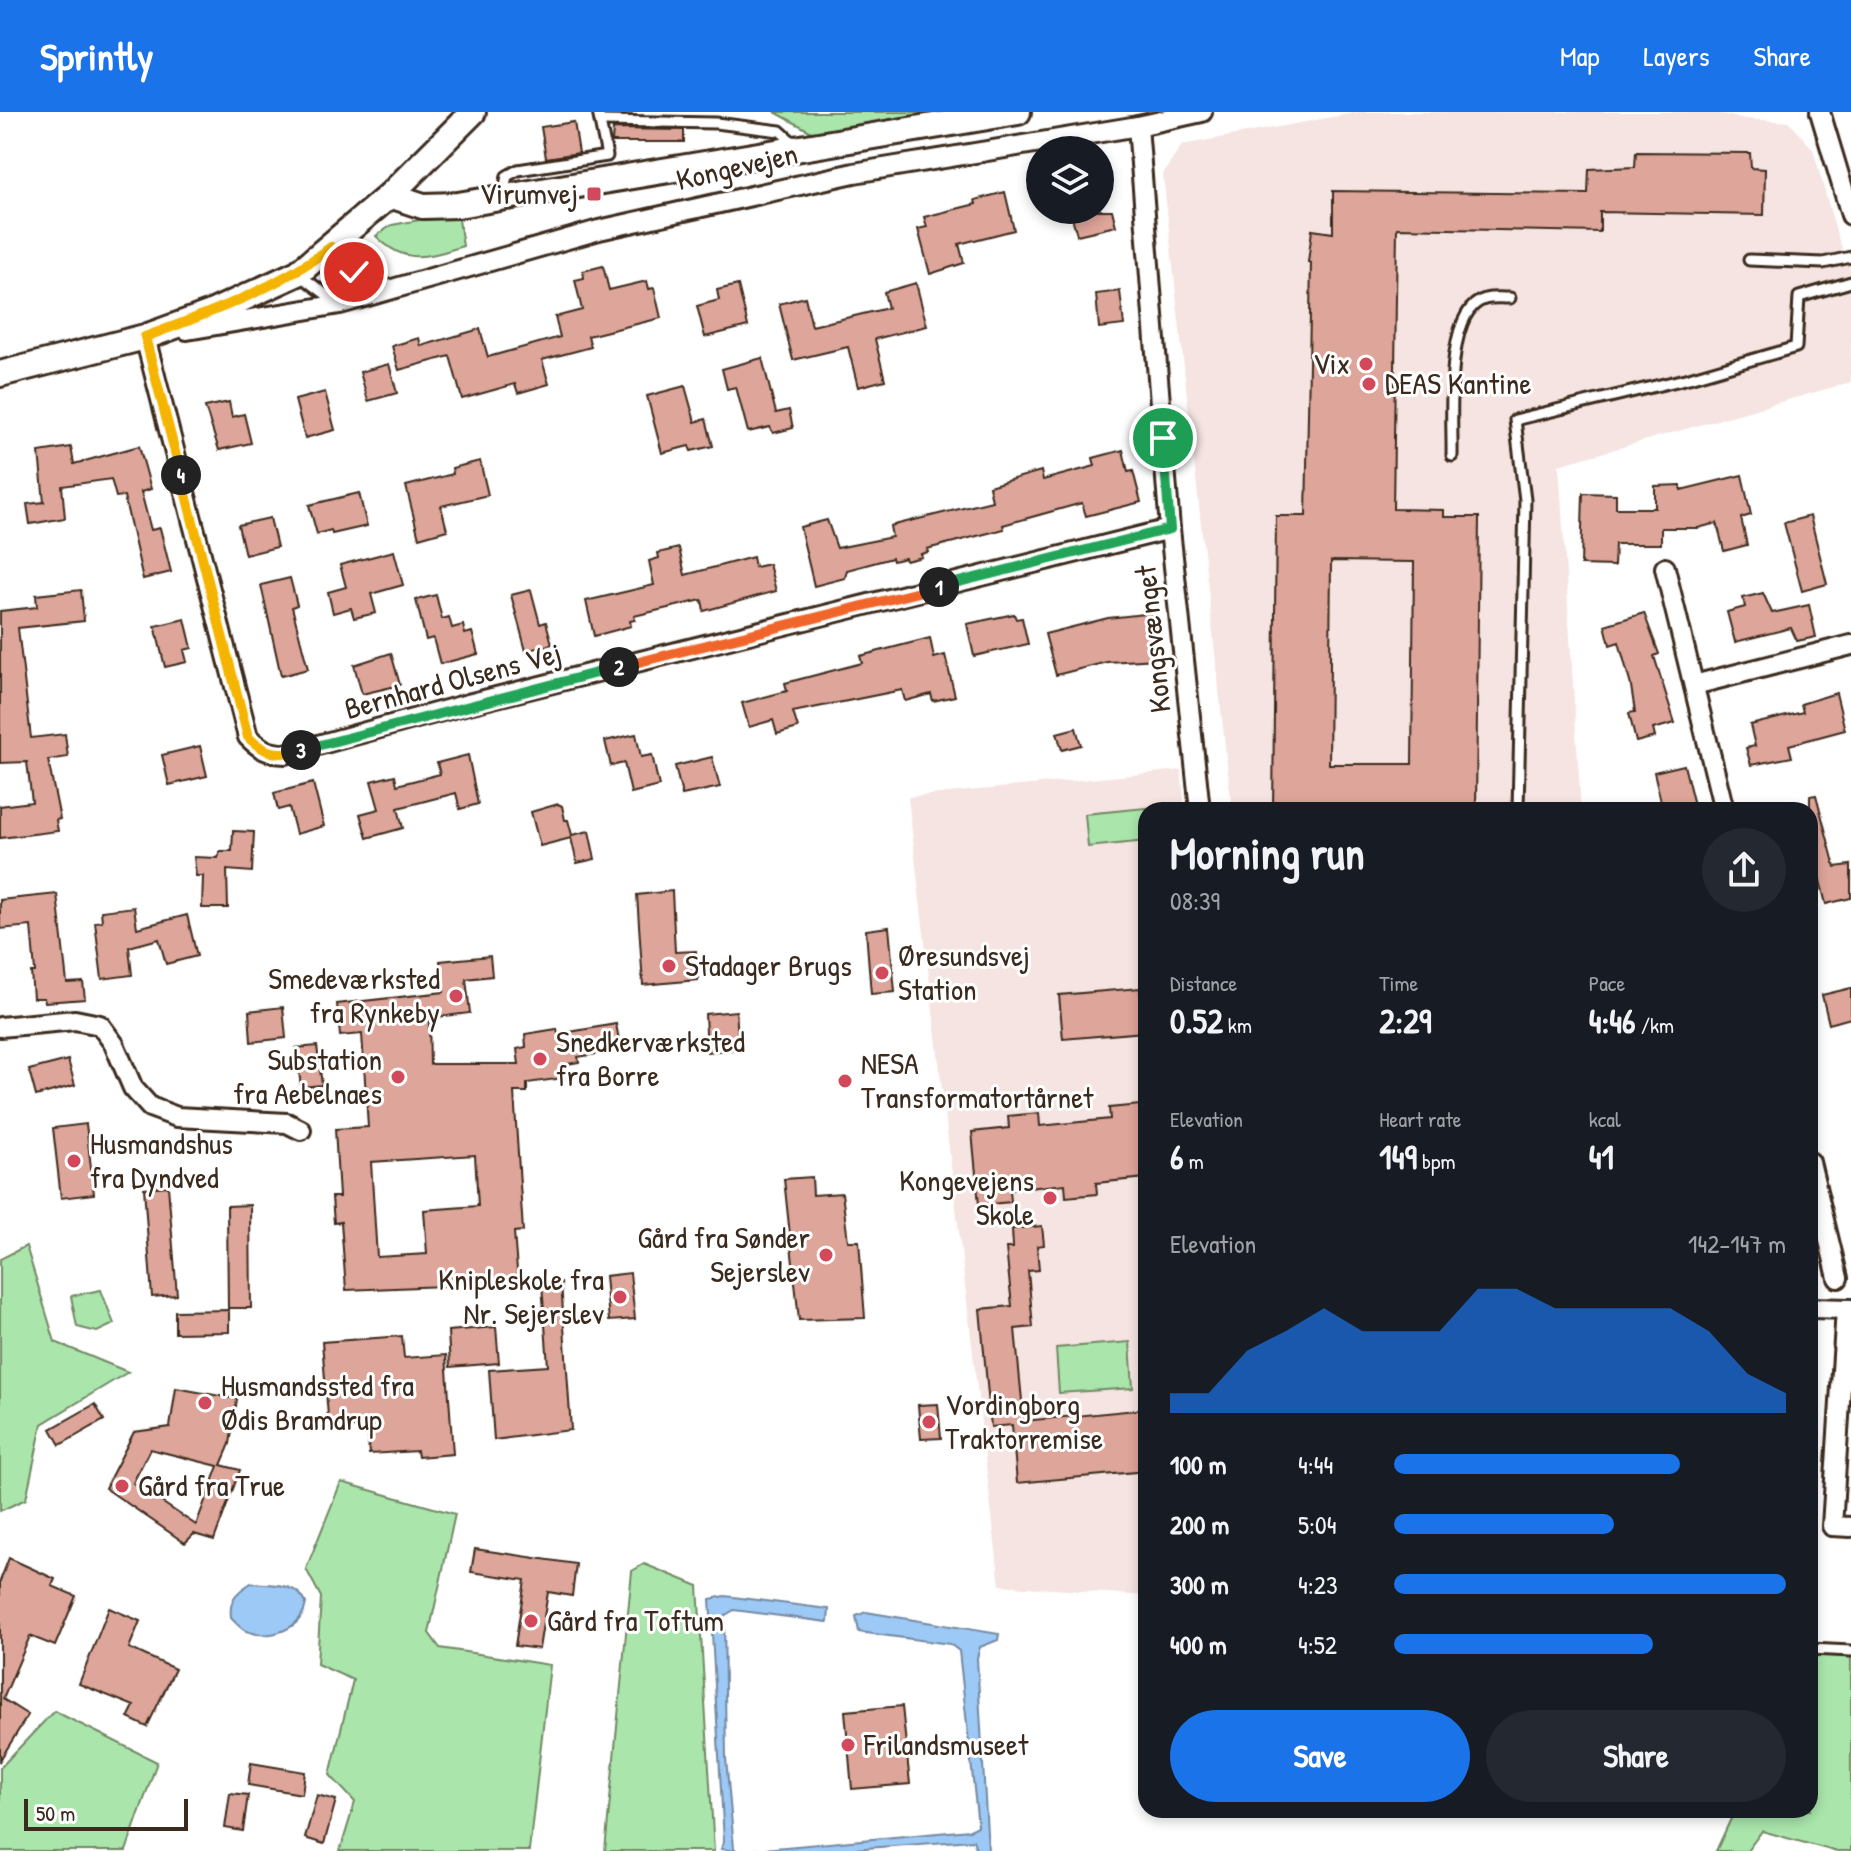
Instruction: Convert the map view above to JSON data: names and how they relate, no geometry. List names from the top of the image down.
{
  "streets": {
    "main road": ["Kongevejen"],
    "street": ["Kongsvænget", "Bernhard Olsens Vej"]
  },
  "crossings": [
    ["Kongevejen", "Kongsvænget"],
    ["Kongevejen", "Bernhard Olsens Vej"],
    ["Kongsvænget", "Bernhard Olsens Vej"]
  ],
  "places": {
    "transit": ["Virumvej"],
    "other": [
      "Vix",
      "DEAS Kantine",
      "Stadager Brugs",
      "Øresundsvej Station",
      "Smedeværksted fra Rynkeby",
      "Snedkerværksted fra Borre",
      "Substation fra Aebelnaes",
      "NESA Transformatortårnet",
      "Husmandshus fra Dyndved",
      "Kongevejens Skole",
      "Gård fra Sønder Sejerslev",
      "Knipleskole fra Nr. Sejerslev",
      "Husmandssted fra Ødis Bramdrup",
      "Vordingborg Traktorremise",
      "Gård fra True",
      "Gård fra Toftum",
      "Frilandsmuseet"
    ]
  },
  "scale_bar": "50 m",
  "page": {
    "header": "Sprintly",
    "nav": ["Map", "Layers", "Share"],
    "pins": [
      "4",
      "1",
      "2",
      "3"
    ],
    "heading": ["Morning run", "08:39"],
    "stats": [
      ["Distance", "0.52 km"],
      ["Time", "2:29"],
      ["Pace", "4:46 /km"],
      ["Elevation", "6 m"],
      ["Heart rate", "149 bpm"],
      ["kcal", "41"]
    ],
    "chart": ["Elevation", "142–147 m"],
    "list": [
      {
        "name": "100 m",
        "note": "4:44"
      },
      {
        "name": "200 m",
        "note": "5:04"
      },
      {
        "name": "300 m",
        "note": "4:23"
      },
      {
        "name": "400 m",
        "note": "4:52"
      }
    ],
    "buttons": ["Save", "Share"],
    "scale": "50 m"
  }
}
